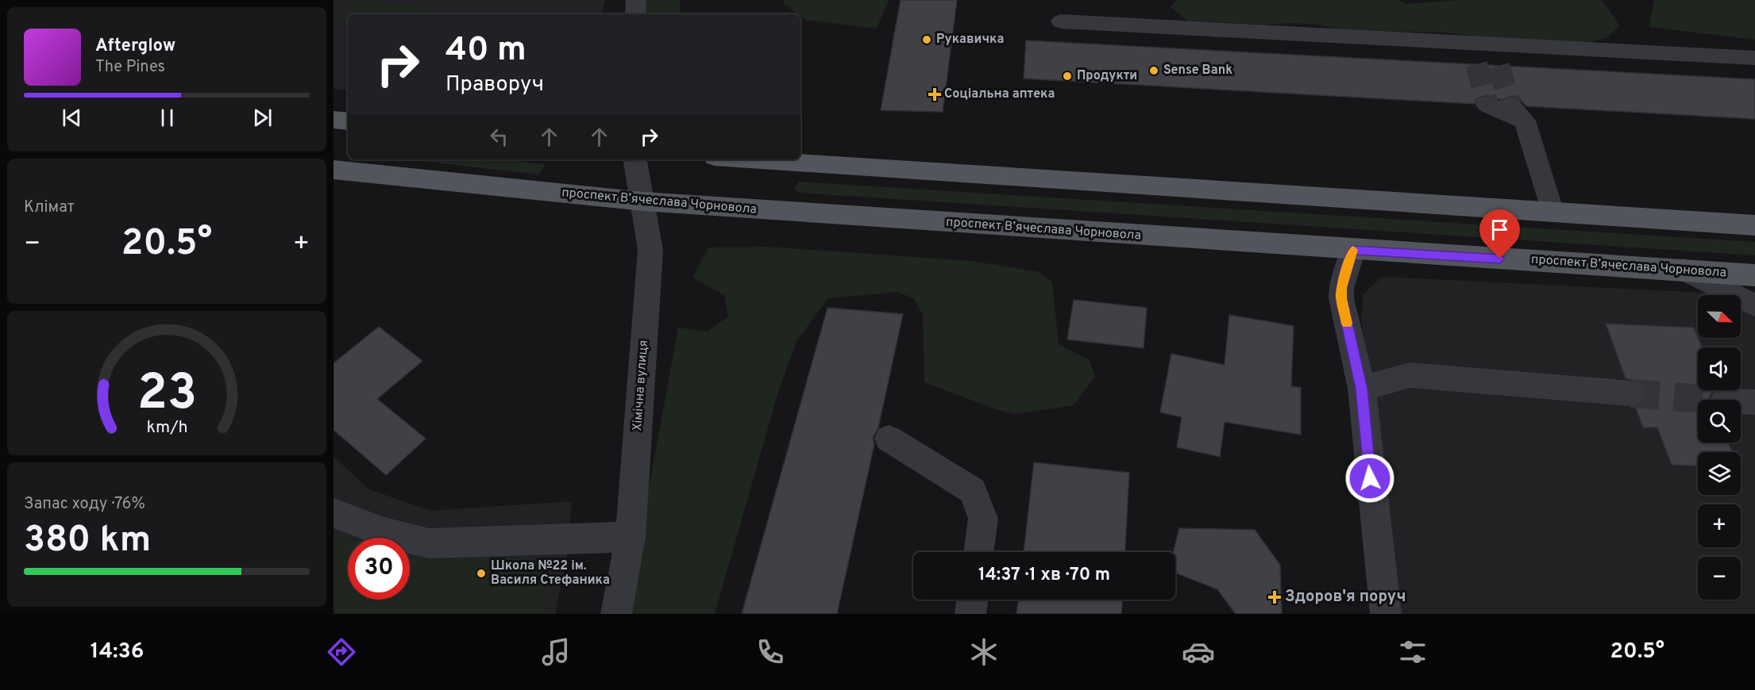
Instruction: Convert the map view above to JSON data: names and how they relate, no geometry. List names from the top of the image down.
{
  "streets": {
    "main road": ["проспект Вʼячеслава Чорновола"],
    "street": ["Хімічна вулиця"]
  },
  "crossings": [
    ["проспект Вʼячеслава Чорновола", "Хімічна вулиця"]
  ],
  "places": {
    "other": [
      "Рукавичка",
      "Sense Bank",
      "Продукти",
      "Школа №22 ім. Василя Стефаника"
    ],
    "health": ["Соціальна аптека", "Здоров'я поруч"]
  },
  "north": "bottom right",
  "page": {
    "turn": ["40 m", "Праворуч"],
    "song": ["Afterglow", "The Pines"],
    "tile": [
      "Клімат",
      ["Запас ходу · 76%", "380 km"]
    ],
    "heat": ["−", "20.5°", "+"],
    "map_buttons": ["+", "−"],
    "limit": "30",
    "trip": "14:37 · 1 хв · 70 m",
    "tabs": ["14:36", "20.5°"],
    "gauge": ["23", "km/h"]
  }
}
